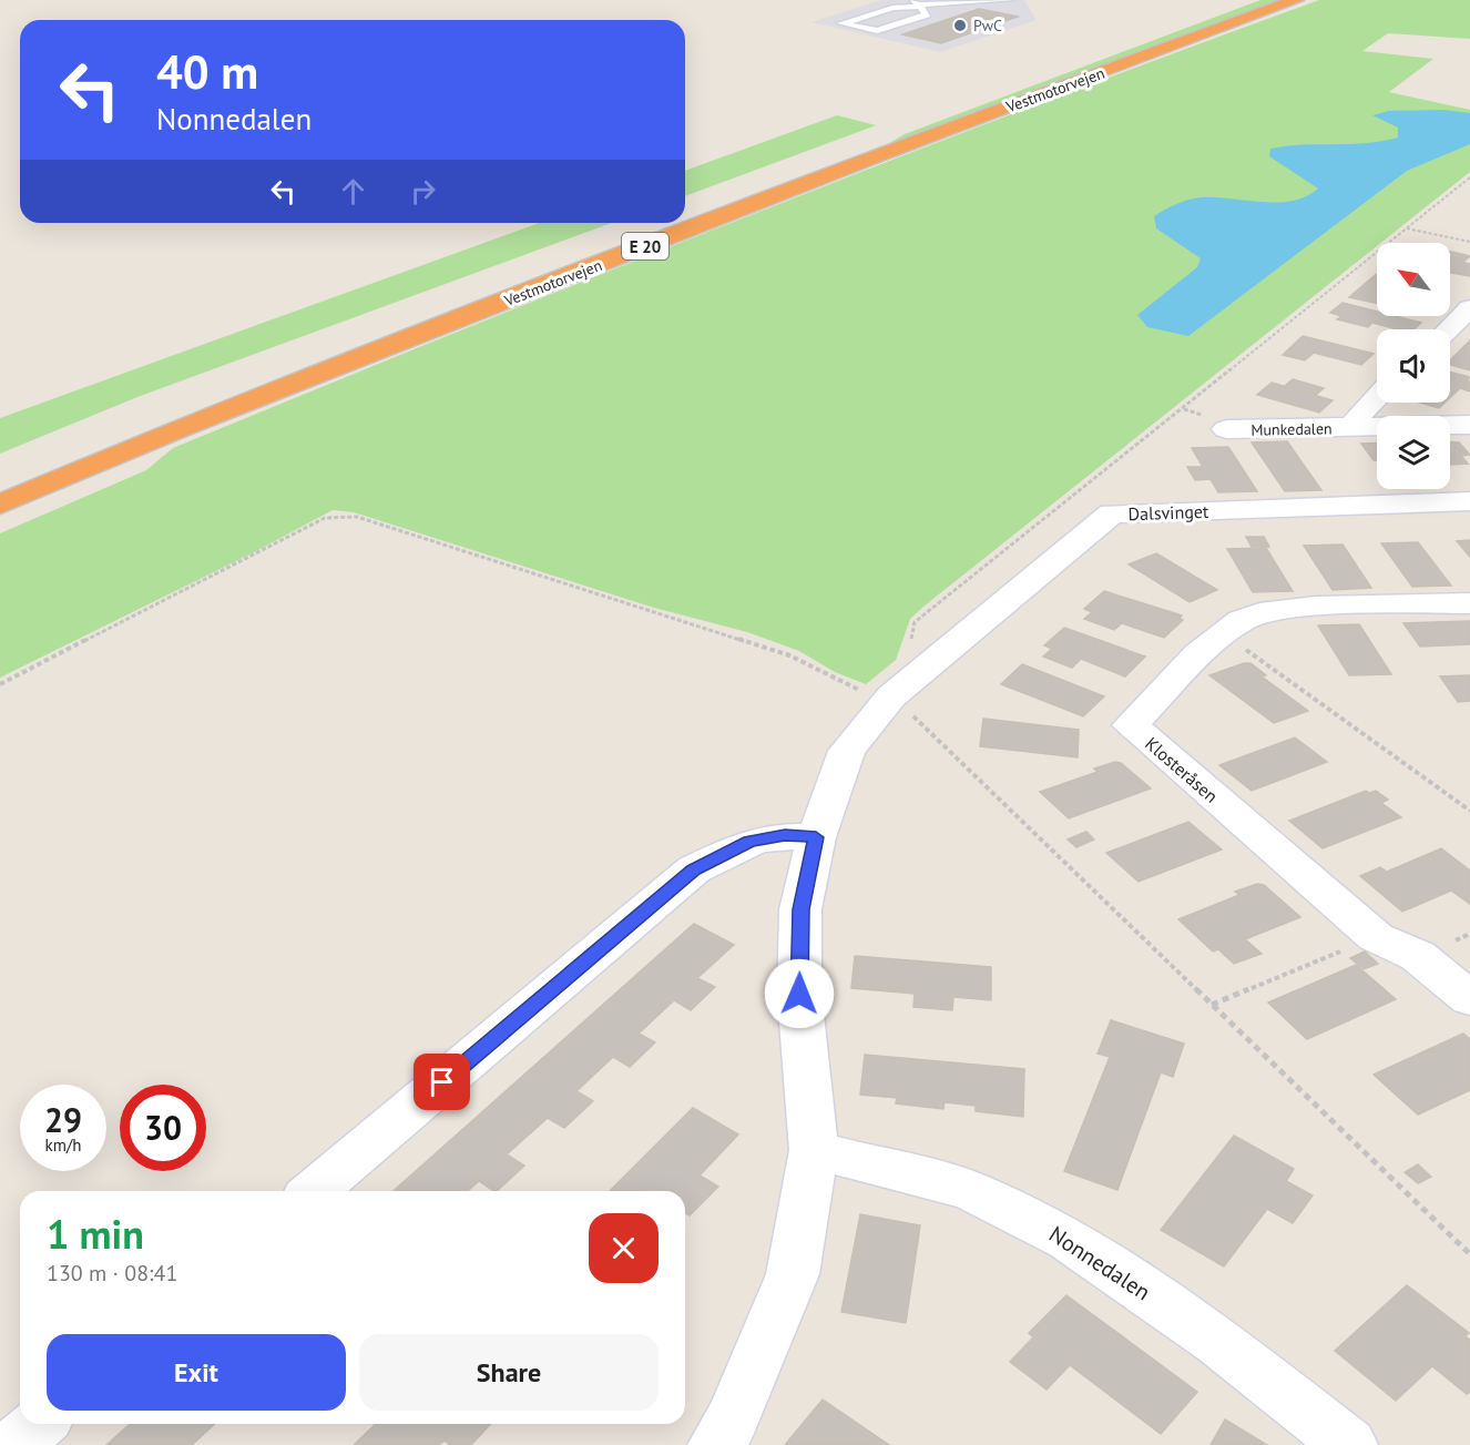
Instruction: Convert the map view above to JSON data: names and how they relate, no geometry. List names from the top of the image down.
{
  "streets": {
    "highway": ["Vestmotorvejen", "E 20"],
    "street": [
      "Munkedalen",
      "Dalsvinget",
      "Klosteråsen",
      "Nonnedalen"
    ]
  },
  "places": ["PwC"],
  "north": "top left",
  "page": {
    "turn": ["40 m", "Nonnedalen"],
    "speed": "29 km/h",
    "limit": "30",
    "heading": ["1 min", "130 m · 08:41"],
    "buttons": ["Exit", "Share"]
  }
}
